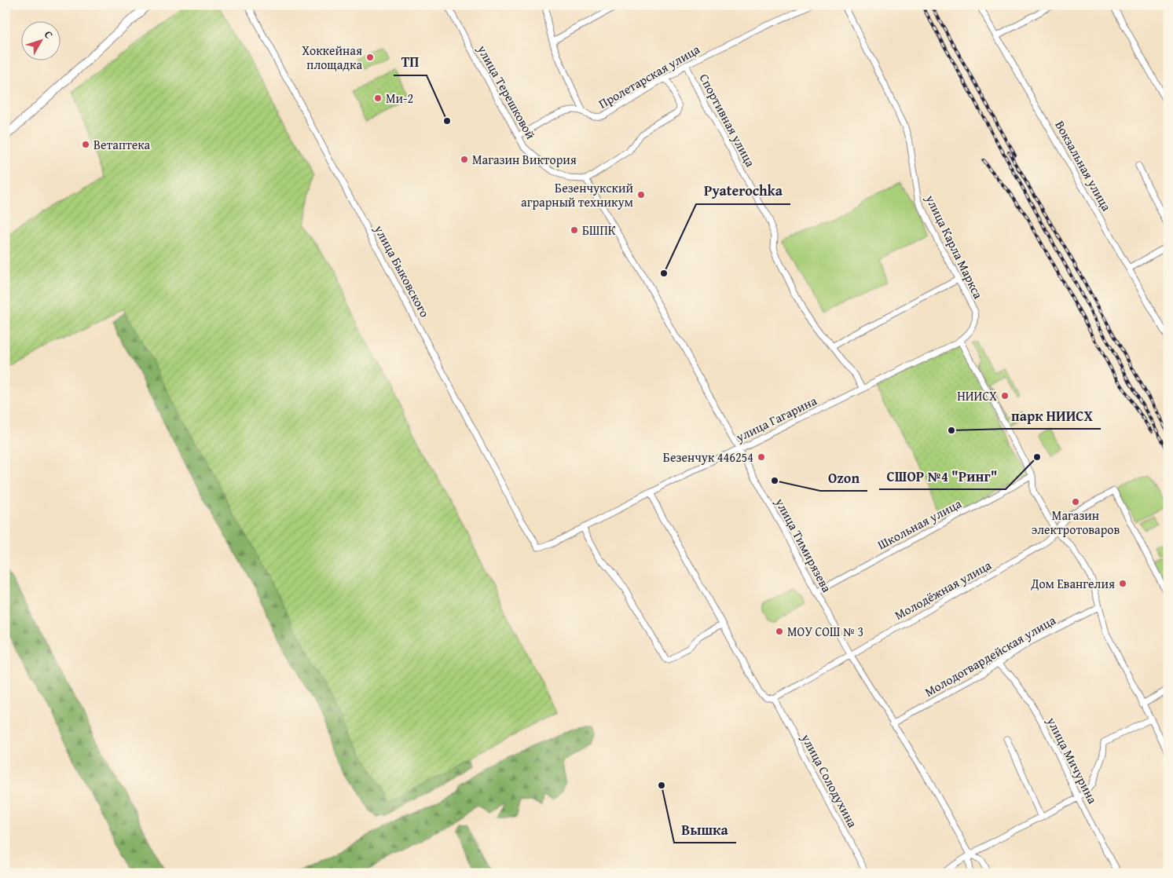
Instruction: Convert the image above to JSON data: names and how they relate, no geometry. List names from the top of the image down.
{
  "streets": {
    "street": [
      "Пролетарская улица",
      "улица Терешковой",
      "Спортивная улица",
      "Вокзальная улица",
      "улица Карла Маркса",
      "улица Быковского",
      "улица Гагарина",
      "Школьная улица",
      "улица Тимирязева",
      "Молодёжная улица",
      "Молодогвардейская улица",
      "улица Мичурина",
      "улица Солодухина"
    ]
  },
  "crossings": [
    ["Пролетарская улица", "улица Терешковой"],
    ["Пролетарская улица", "Спортивная улица"],
    ["улица Терешковой", "улица Тимирязева"],
    ["Спортивная улица", "улица Гагарина"],
    ["улица Карла Маркса", "улица Гагарина"],
    ["улица Быковского", "улица Гагарина"],
    ["улица Гагарина", "улица Тимирязева"],
    ["Школьная улица", "улица Тимирязева"],
    ["улица Тимирязева", "Молодёжная улица"],
    ["улица Тимирязева", "Молодогвардейская улица"],
    ["Молодёжная улица", "улица Солодухина"],
    ["Молодогвардейская улица", "улица Мичурина"]
  ],
  "places": [
    "Хоккейная площадка",
    "Ми-2",
    "ТП",
    "Ветаптека",
    "Магазин Виктория",
    "Безенчукский аграрный техникум",
    "БШПК",
    "Pyaterochka",
    "НИИСХ",
    "парк НИИСХ",
    "Безенчук 446254",
    "СШОР №4 \"Ринг\"",
    "Ozon",
    "Магазин электротоваров",
    "Дом Евангелия",
    "МОУ СОШ № 3",
    "Вышка"
  ],
  "north": "top right"
}
